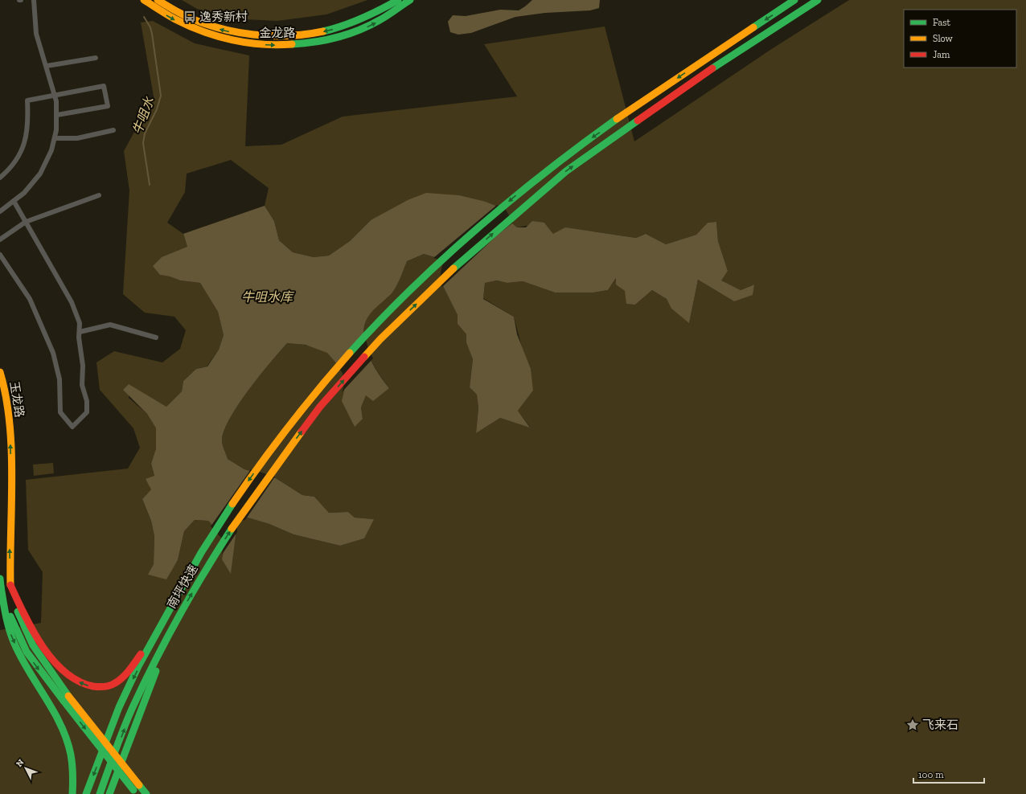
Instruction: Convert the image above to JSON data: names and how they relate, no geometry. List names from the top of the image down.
{
  "streets": {
    "main road": ["金龙路", "玉龙路", "南坪快速"]
  },
  "one_way": ["玉龙路"],
  "water": ["牛咀水", "牛咀水库"],
  "places": {
    "bus stop": ["逸秀新村"],
    "place": ["飞来石"]
  },
  "legend": ["Fast", "Slow", "Jam"],
  "scale_bar": "100 m",
  "north": "top left"
}
